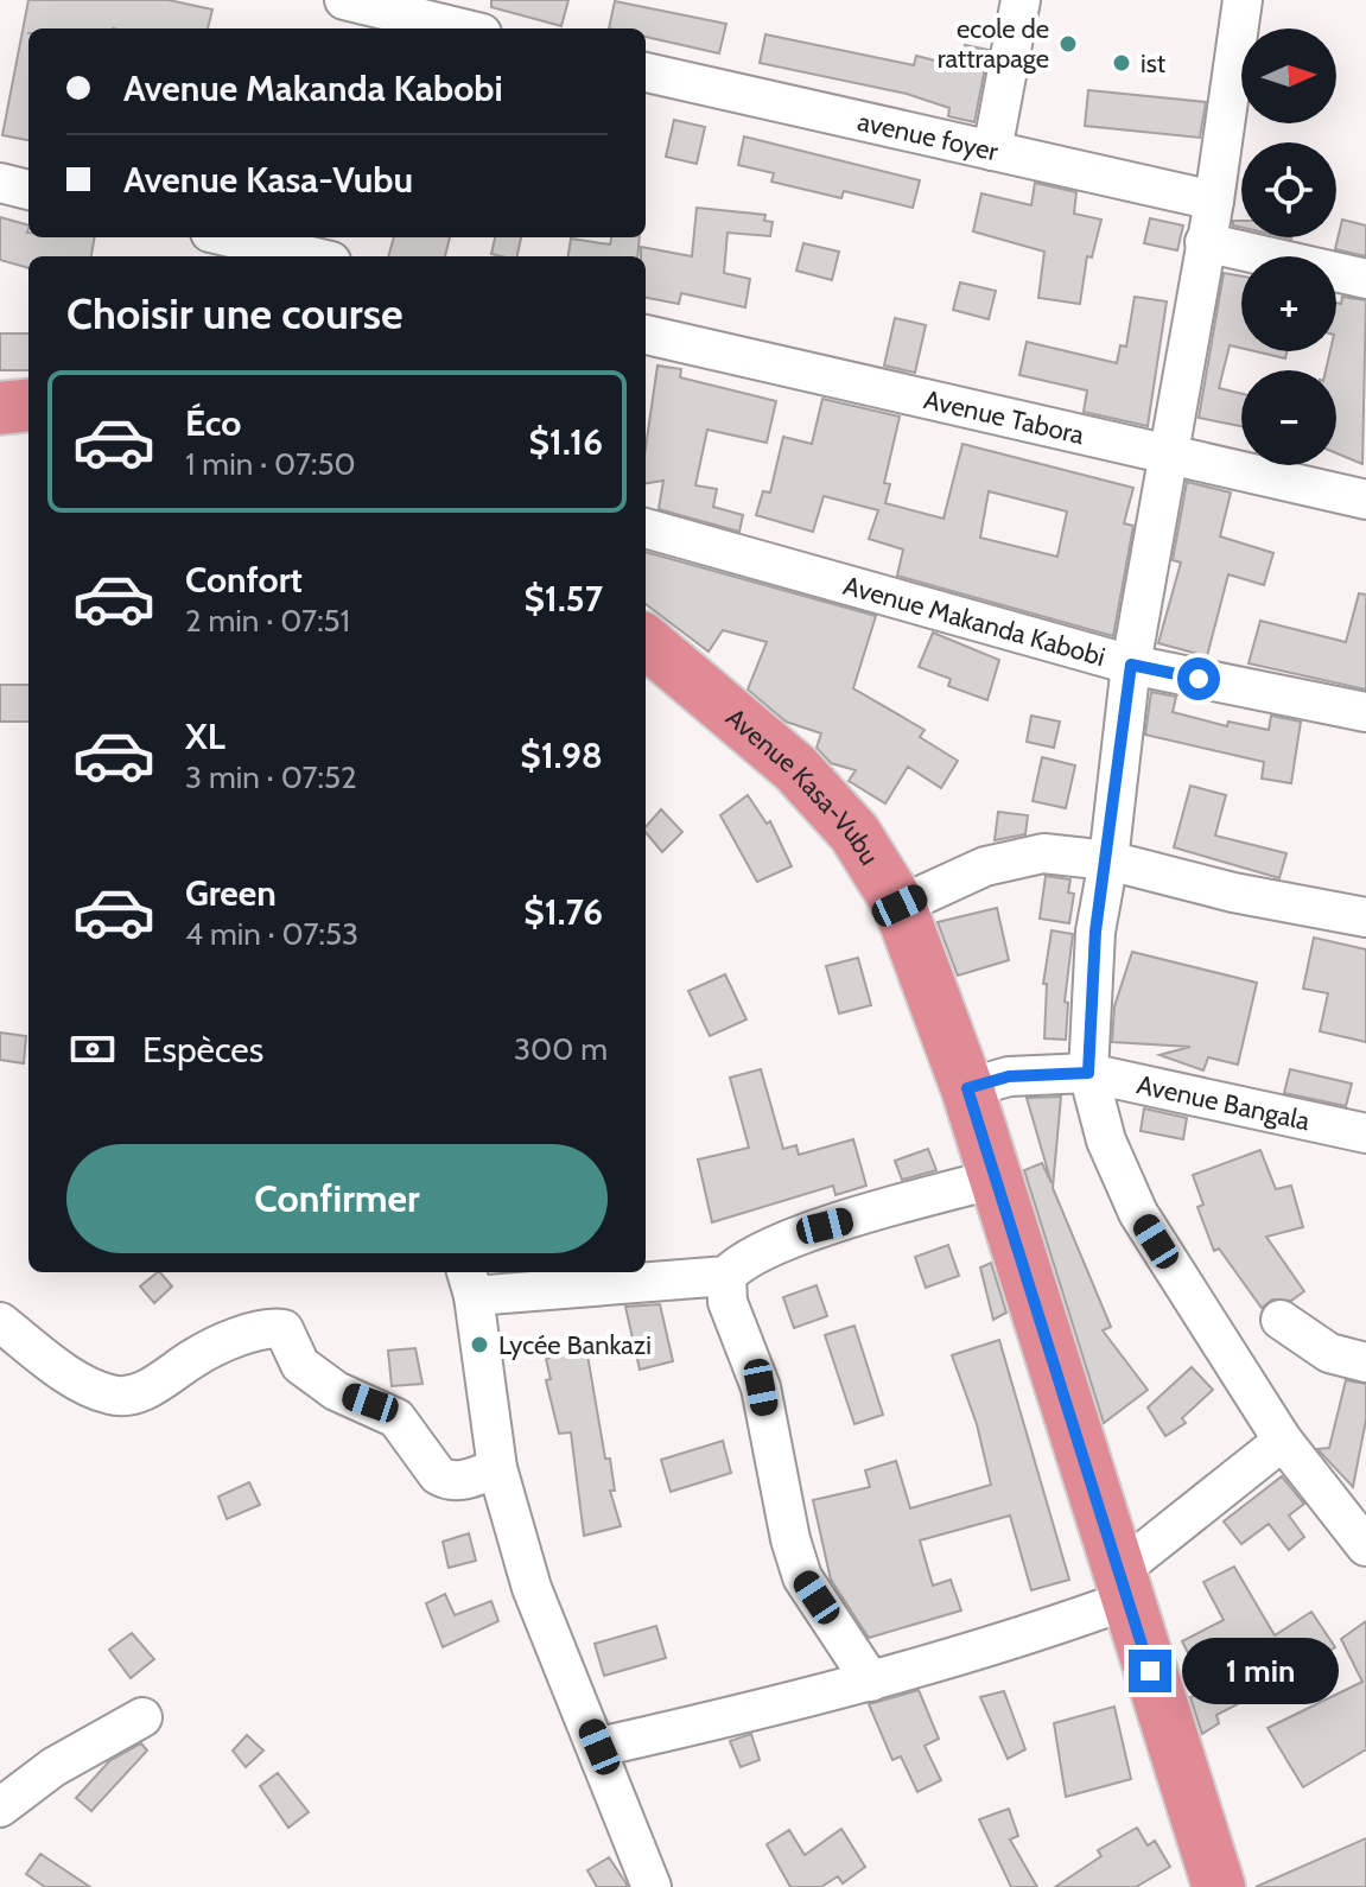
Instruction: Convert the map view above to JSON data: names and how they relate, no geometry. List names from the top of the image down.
{
  "streets": {
    "highway": ["Avenue Kasa-Vubu"],
    "street": [
      "avenue foyer",
      "Avenue Tabora",
      "Avenue Makanda Kabobi",
      "Avenue Bangala"
    ]
  },
  "crossings": [
    ["Avenue Kasa-Vubu", "Avenue Bangala"]
  ],
  "places": ["ecole de rattrapage", "ist", "Lycée Bankazi"],
  "north": "right",
  "page": {
    "map_buttons": ["+", "−"],
    "banner": ["Avenue Makanda Kabobi", "Avenue Kasa-Vubu"],
    "heading": "Choisir une course",
    "list": [
      {
        "name": "Éco",
        "note": "1 min · 07:50",
        "value": "$1.16"
      },
      {
        "name": "Confort",
        "note": "2 min · 07:51",
        "value": "$1.57"
      },
      {
        "name": "XL",
        "note": "3 min · 07:52",
        "value": "$1.98"
      },
      {
        "name": "Green",
        "note": "4 min · 07:53",
        "value": "$1.76"
      }
    ],
    "pay": ["Espèces", "300 m"],
    "buttons": "Confirmer",
    "bubble": "1 min"
  }
}
